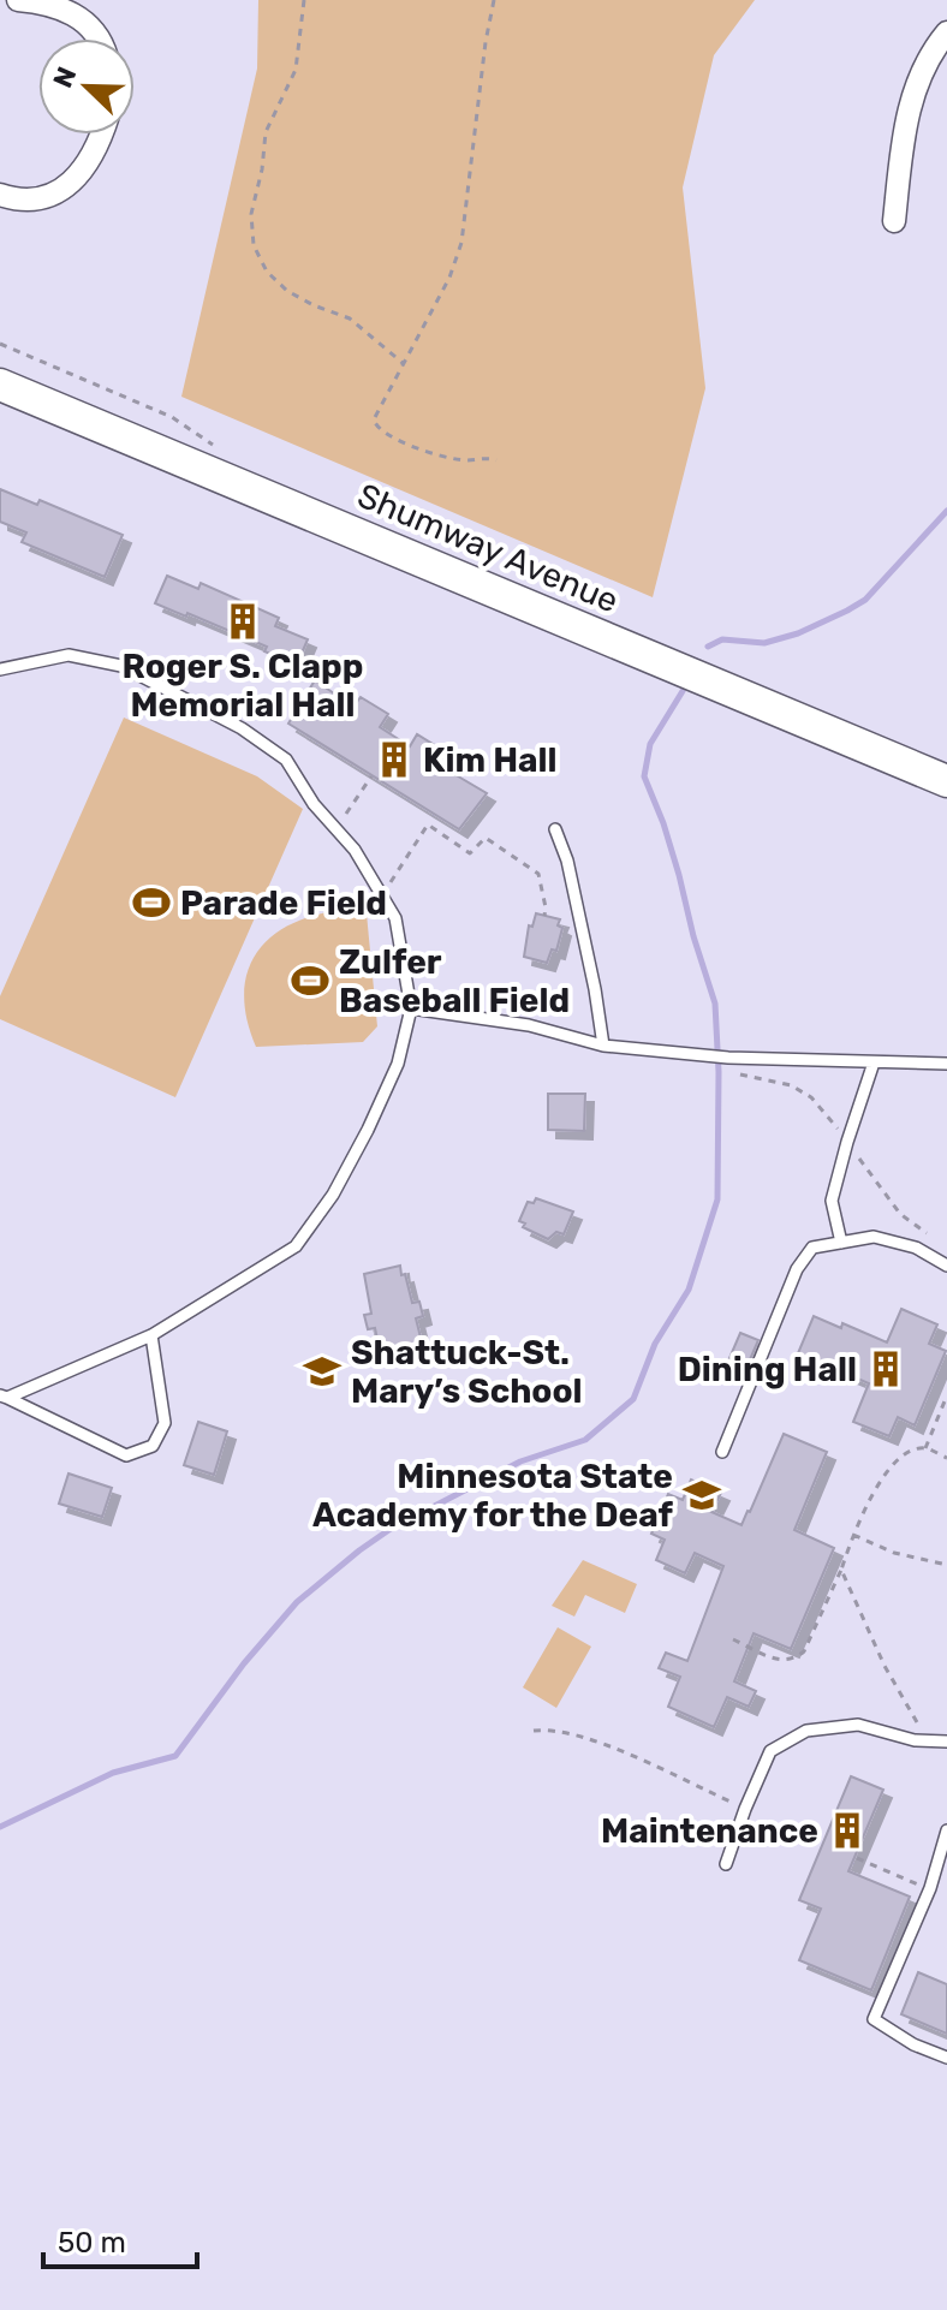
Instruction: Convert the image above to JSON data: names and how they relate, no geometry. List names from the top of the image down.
{
  "streets": {
    "street": ["Shumway Avenue"]
  },
  "places": {
    "building": [
      "Roger S. Clapp Memorial Hall",
      "Kim Hall",
      "Dining Hall",
      "Maintenance"
    ],
    "sports": ["Parade Field", "Zulfer Baseball Field"],
    "school or university": ["Shattuck-St. Mary’s School", "Minnesota State Academy for the Deaf"]
  },
  "scale_bar": "50 m",
  "north": "top left"
}
